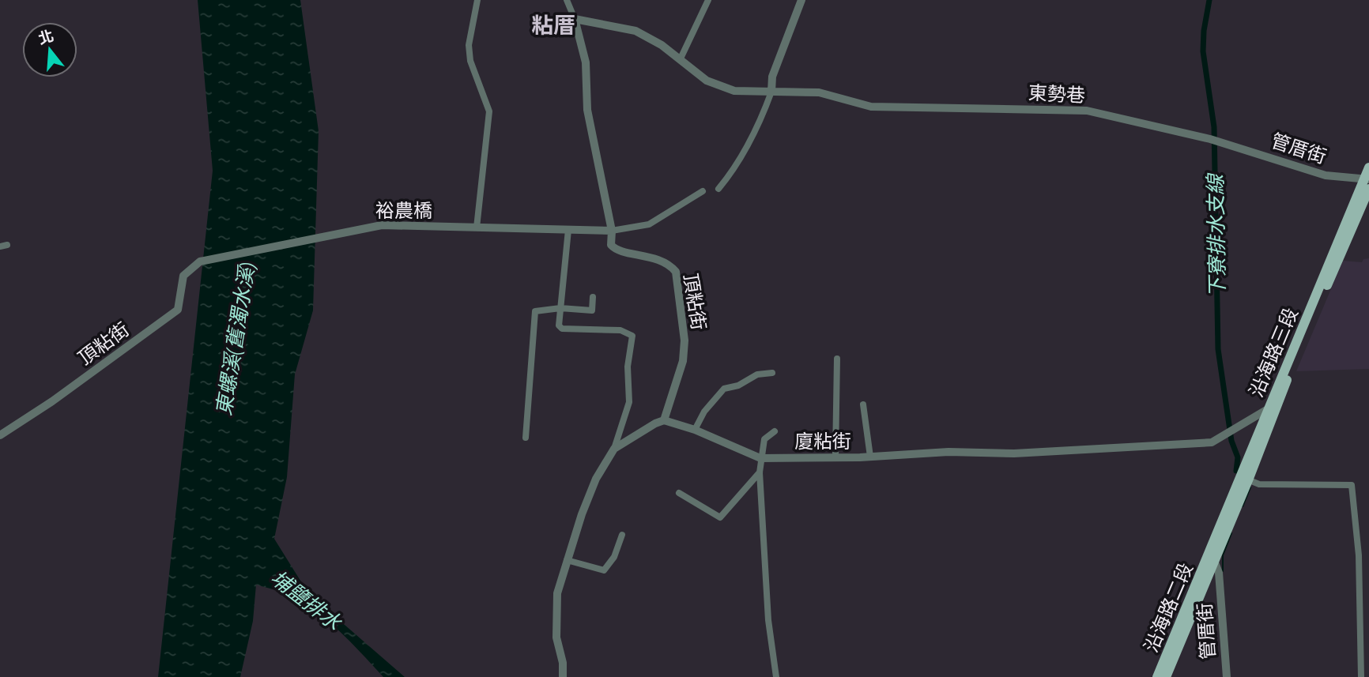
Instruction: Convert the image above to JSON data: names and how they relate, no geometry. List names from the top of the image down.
{
  "streets": {
    "main road": ["沿海路三段", "沿海路二段"],
    "street": [
      "東勢巷",
      "管厝街",
      "裕農橋",
      "頂粘街",
      "廈粘街"
    ]
  },
  "crossings": [
    ["東勢巷", "管厝街"],
    ["管厝街", "沿海路三段"],
    ["管厝街", "沿海路二段"],
    ["裕農橋", "頂粘街"],
    ["頂粘街", "廈粘街"],
    ["沿海路三段", "廈粘街"],
    ["沿海路三段", "沿海路二段"]
  ],
  "districts": ["粘厝"],
  "water": ["下寮排水支線", "東螺溪(舊濁水溪)", "埔鹽排水"],
  "north": "top"
}
